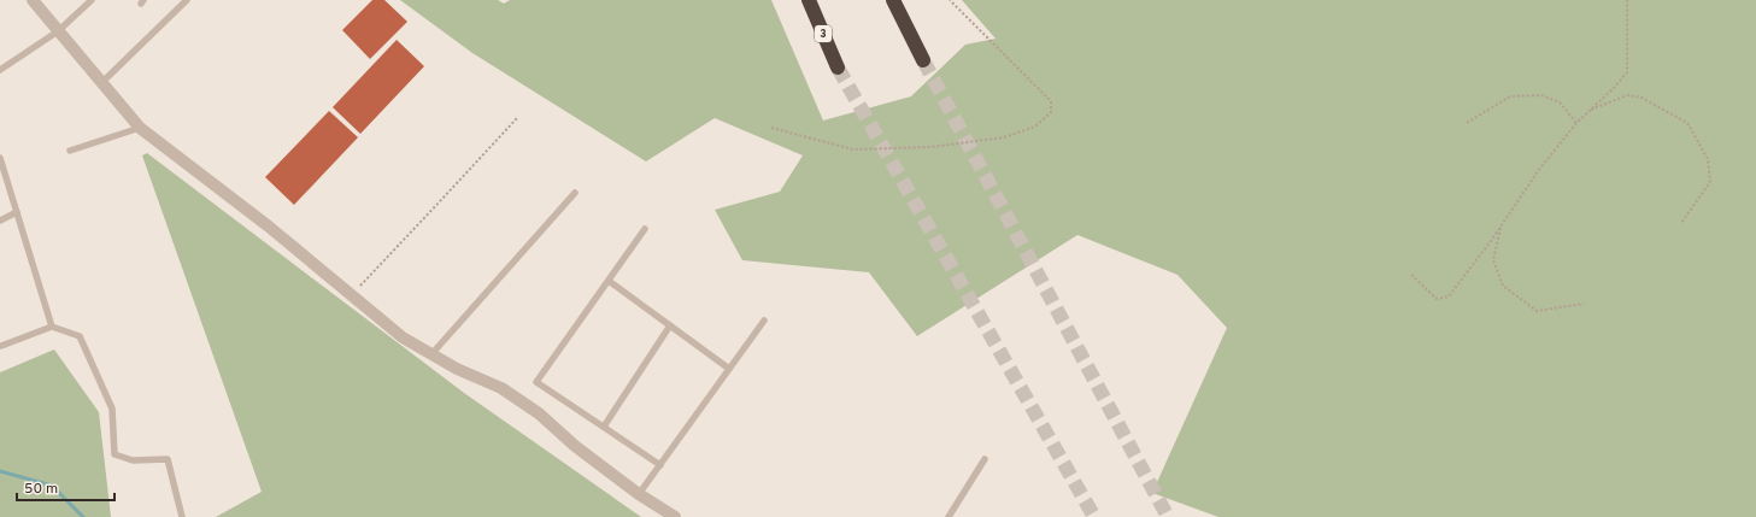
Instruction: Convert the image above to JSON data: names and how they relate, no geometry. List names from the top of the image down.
{
  "streets": {
    "highway": ["3"]
  },
  "scale_bar": "50 m"
}
